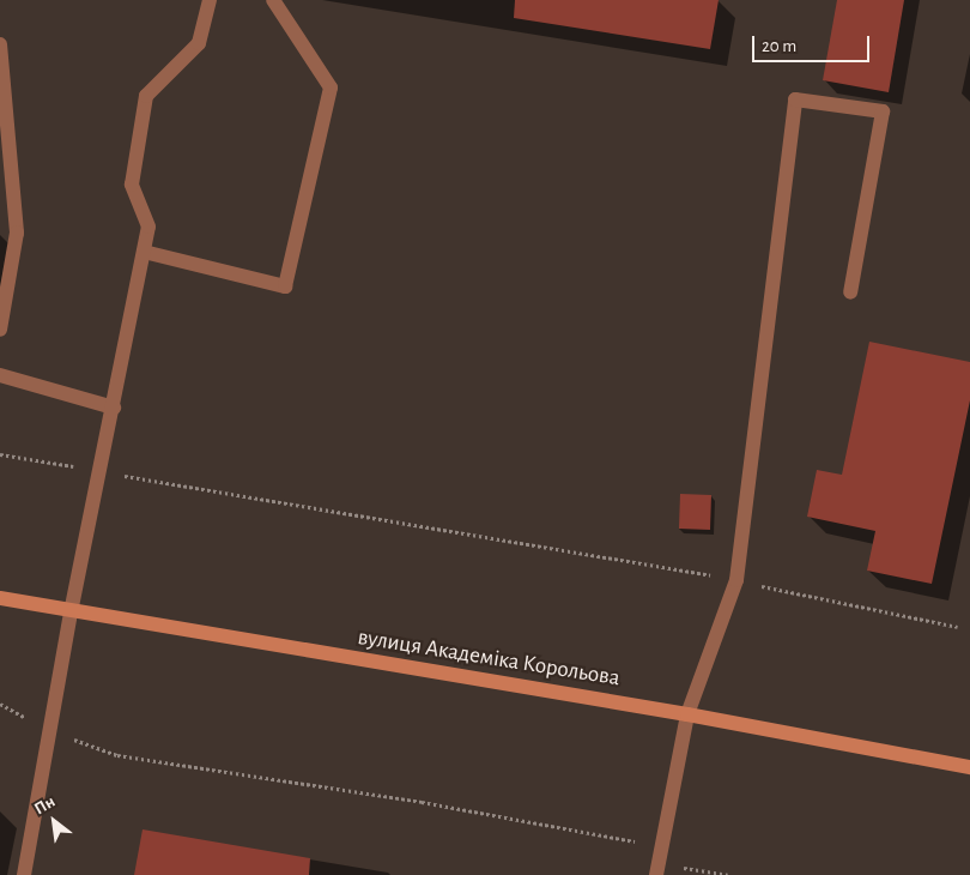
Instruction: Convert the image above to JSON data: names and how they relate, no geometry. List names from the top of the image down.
{
  "streets": {
    "street": ["вулиця Академіка Корольова"]
  },
  "scale_bar": "20 m",
  "north": "top left"
}
